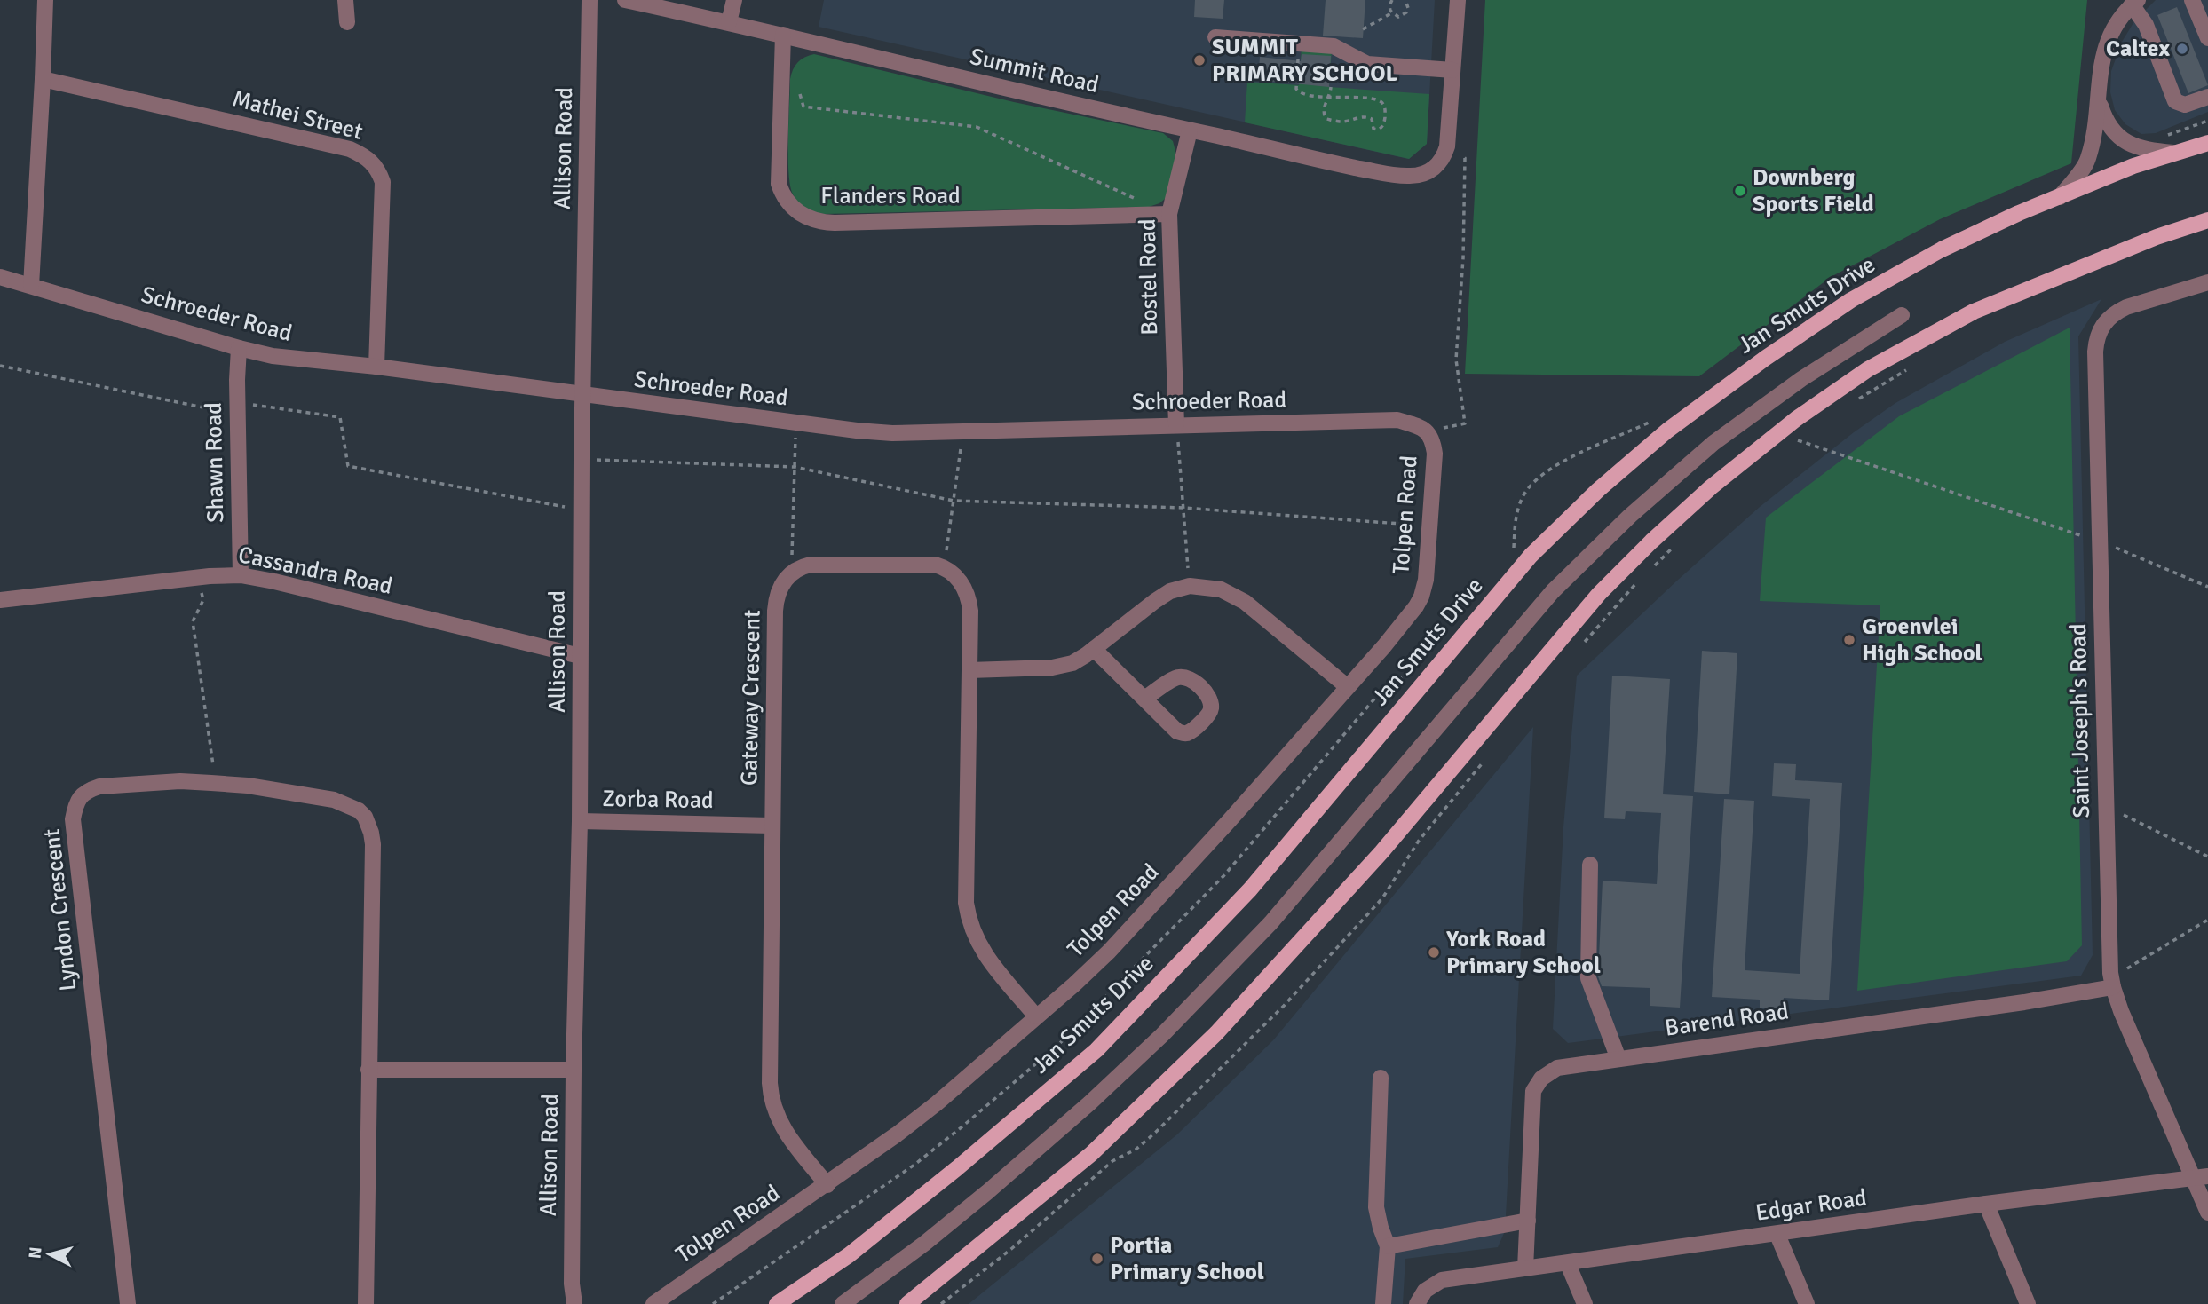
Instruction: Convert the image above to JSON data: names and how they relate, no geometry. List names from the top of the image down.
{
  "streets": {
    "main road": ["Jan Smuts Drive"],
    "street": [
      "Summit Road",
      "Mathei Street",
      "Allison Road",
      "Flanders Road",
      "Bostel Road",
      "Schroeder Road",
      "Shawn Road",
      "Tolpen Road",
      "Cassandra Road",
      "Gateway Crescent",
      "Saint Joseph's Road",
      "Zorba Road",
      "Lyndon Crescent",
      "Barend Road",
      "Edgar Road"
    ]
  },
  "crossings": [
    ["Summit Road", "Flanders Road"],
    ["Summit Road", "Bostel Road"],
    ["Mathei Street", "Schroeder Road"],
    ["Allison Road", "Schroeder Road"],
    ["Allison Road", "Cassandra Road"],
    ["Allison Road", "Zorba Road"],
    ["Flanders Road", "Bostel Road"],
    ["Bostel Road", "Schroeder Road"],
    ["Schroeder Road", "Shawn Road"],
    ["Schroeder Road", "Tolpen Road"],
    ["Shawn Road", "Cassandra Road"],
    ["Tolpen Road", "Gateway Crescent"],
    ["Gateway Crescent", "Zorba Road"],
    ["Saint Joseph's Road", "Barend Road"],
    ["Saint Joseph's Road", "Edgar Road"],
    ["Barend Road", "Edgar Road"]
  ],
  "places": [
    "Caltex",
    "SUMMIT PRIMARY SCHOOL",
    "Downberg Sports Field",
    "Groenvlei High School",
    "York Road Primary School",
    "Portia Primary School"
  ],
  "north": "left"
}
